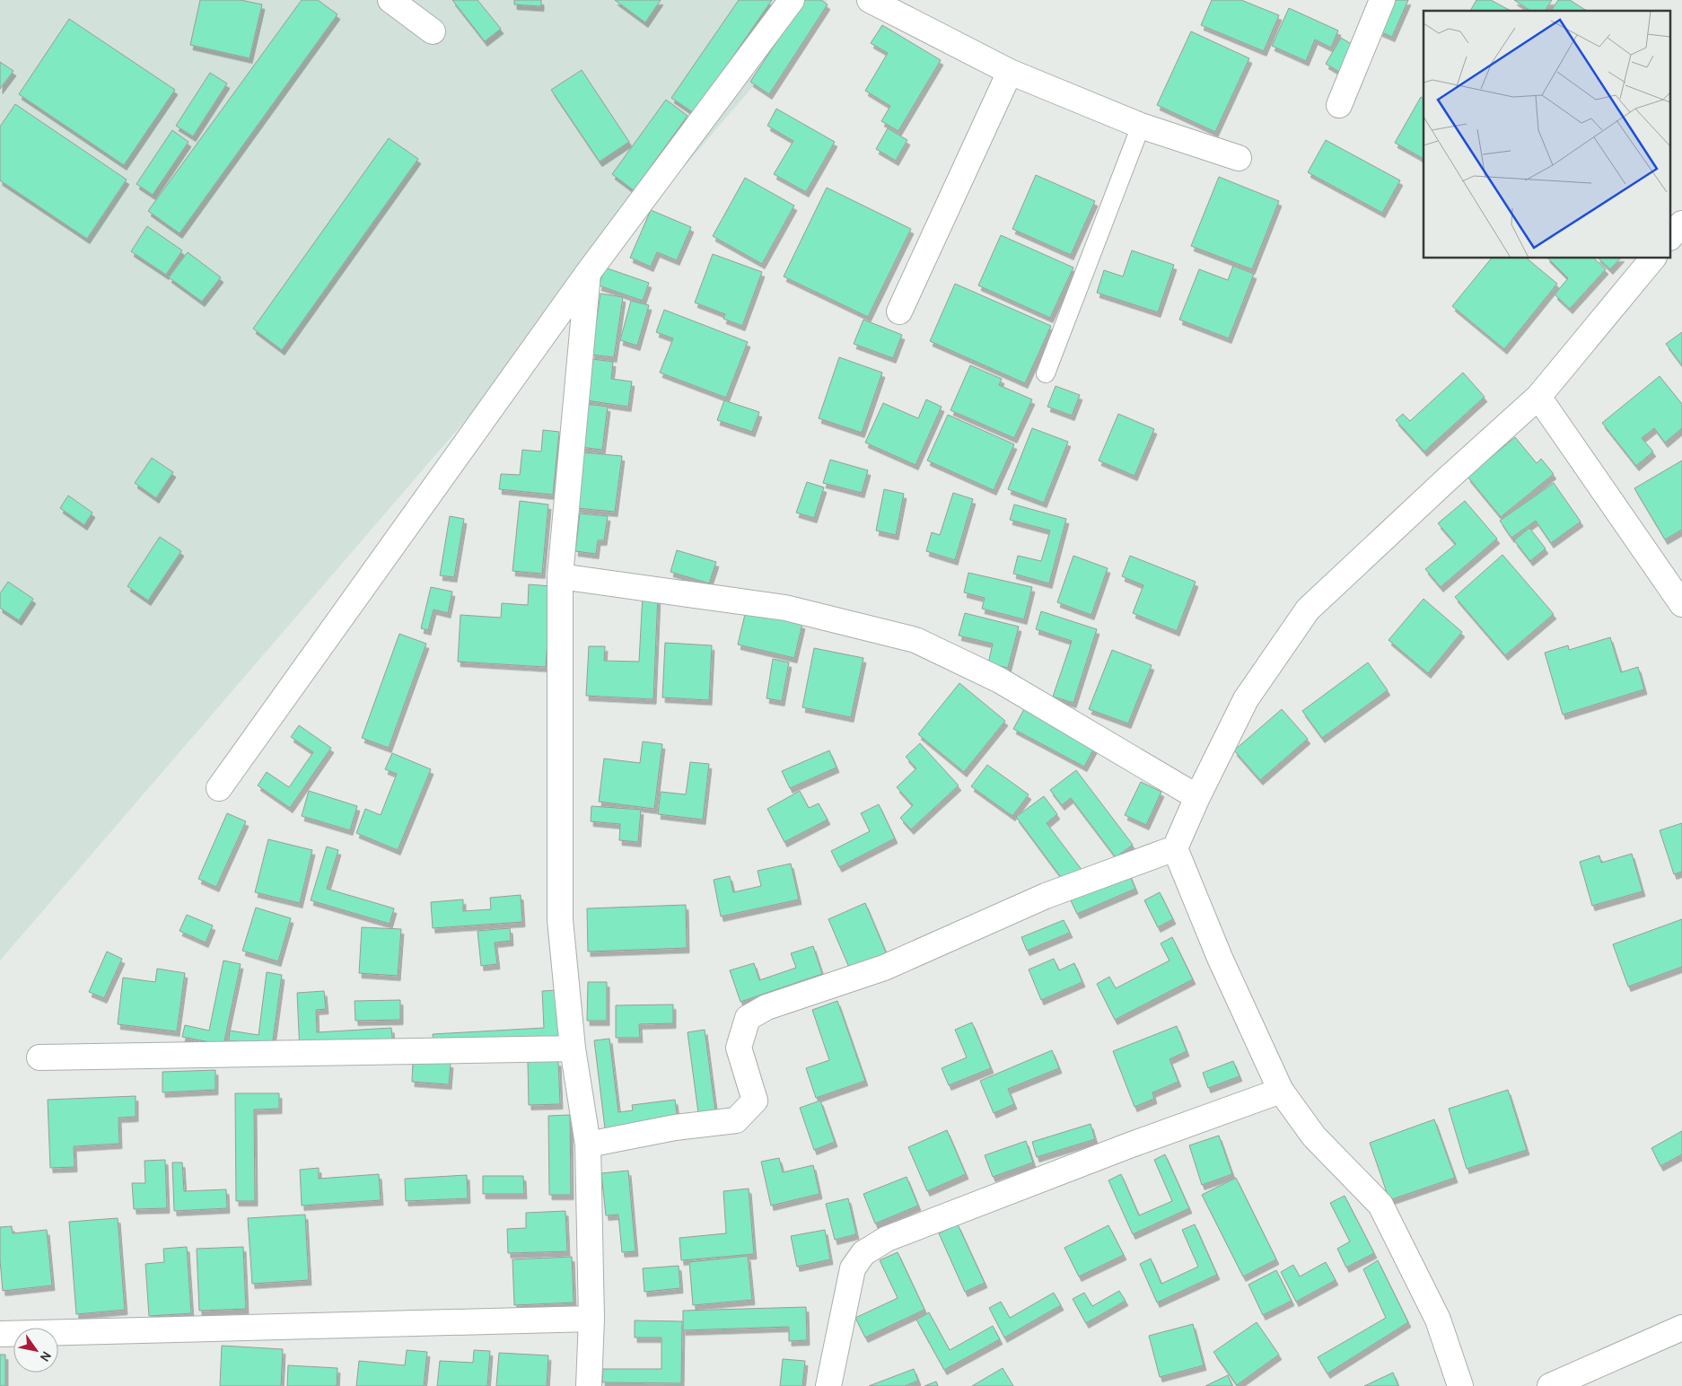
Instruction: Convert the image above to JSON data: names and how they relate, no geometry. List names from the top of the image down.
{
  "north": "bottom right"
}
